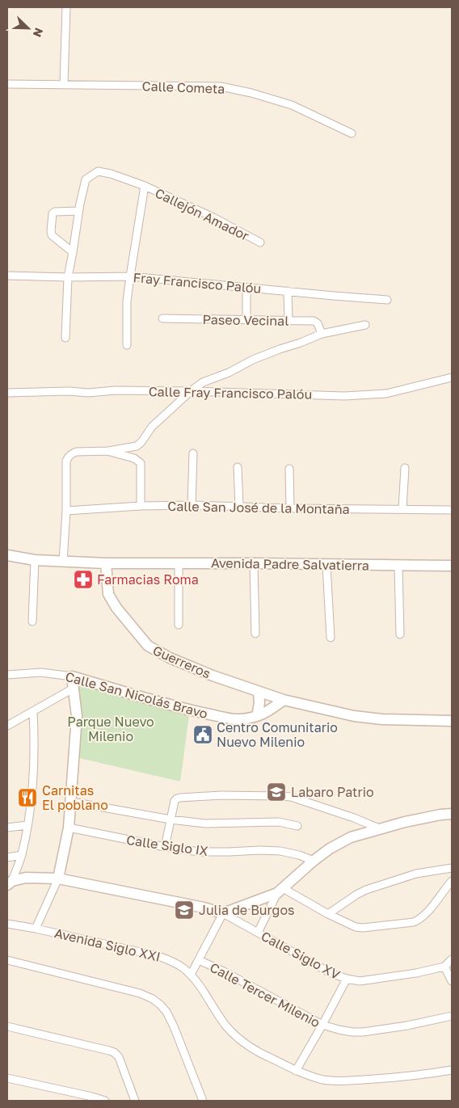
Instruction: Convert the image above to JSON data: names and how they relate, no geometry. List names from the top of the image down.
{
  "streets": {
    "street": [
      "Calle Cometa",
      "Callejón Amador",
      "Fray Francisco Palóu",
      "Paseo Vecinal",
      "Calle Fray Francisco Palóu",
      "Calle San José de la Montaña",
      "Avenida Padre Salvatierra",
      "Guerreros",
      "Calle San Nicolás Bravo",
      "Calle Siglo IX",
      "Avenida Siglo XXI",
      "Calle Siglo XV",
      "Calle Tercer Milenio"
    ]
  },
  "crossings": [
    ["Paseo Vecinal", "Calle Fray Francisco Palóu"],
    ["Avenida Padre Salvatierra", "Guerreros"],
    ["Guerreros", "Calle San Nicolás Bravo"]
  ],
  "parks": ["Parque Nuevo Milenio"],
  "places": {
    "pharmacy": ["Farmacias Roma"],
    "public building": ["Centro Comunitario Nuevo Milenio"],
    "school or university": ["Labaro Patrio", "Julia de Burgos"],
    "restaurant": ["Carnitas El poblano"]
  },
  "north": "bottom right"
}
